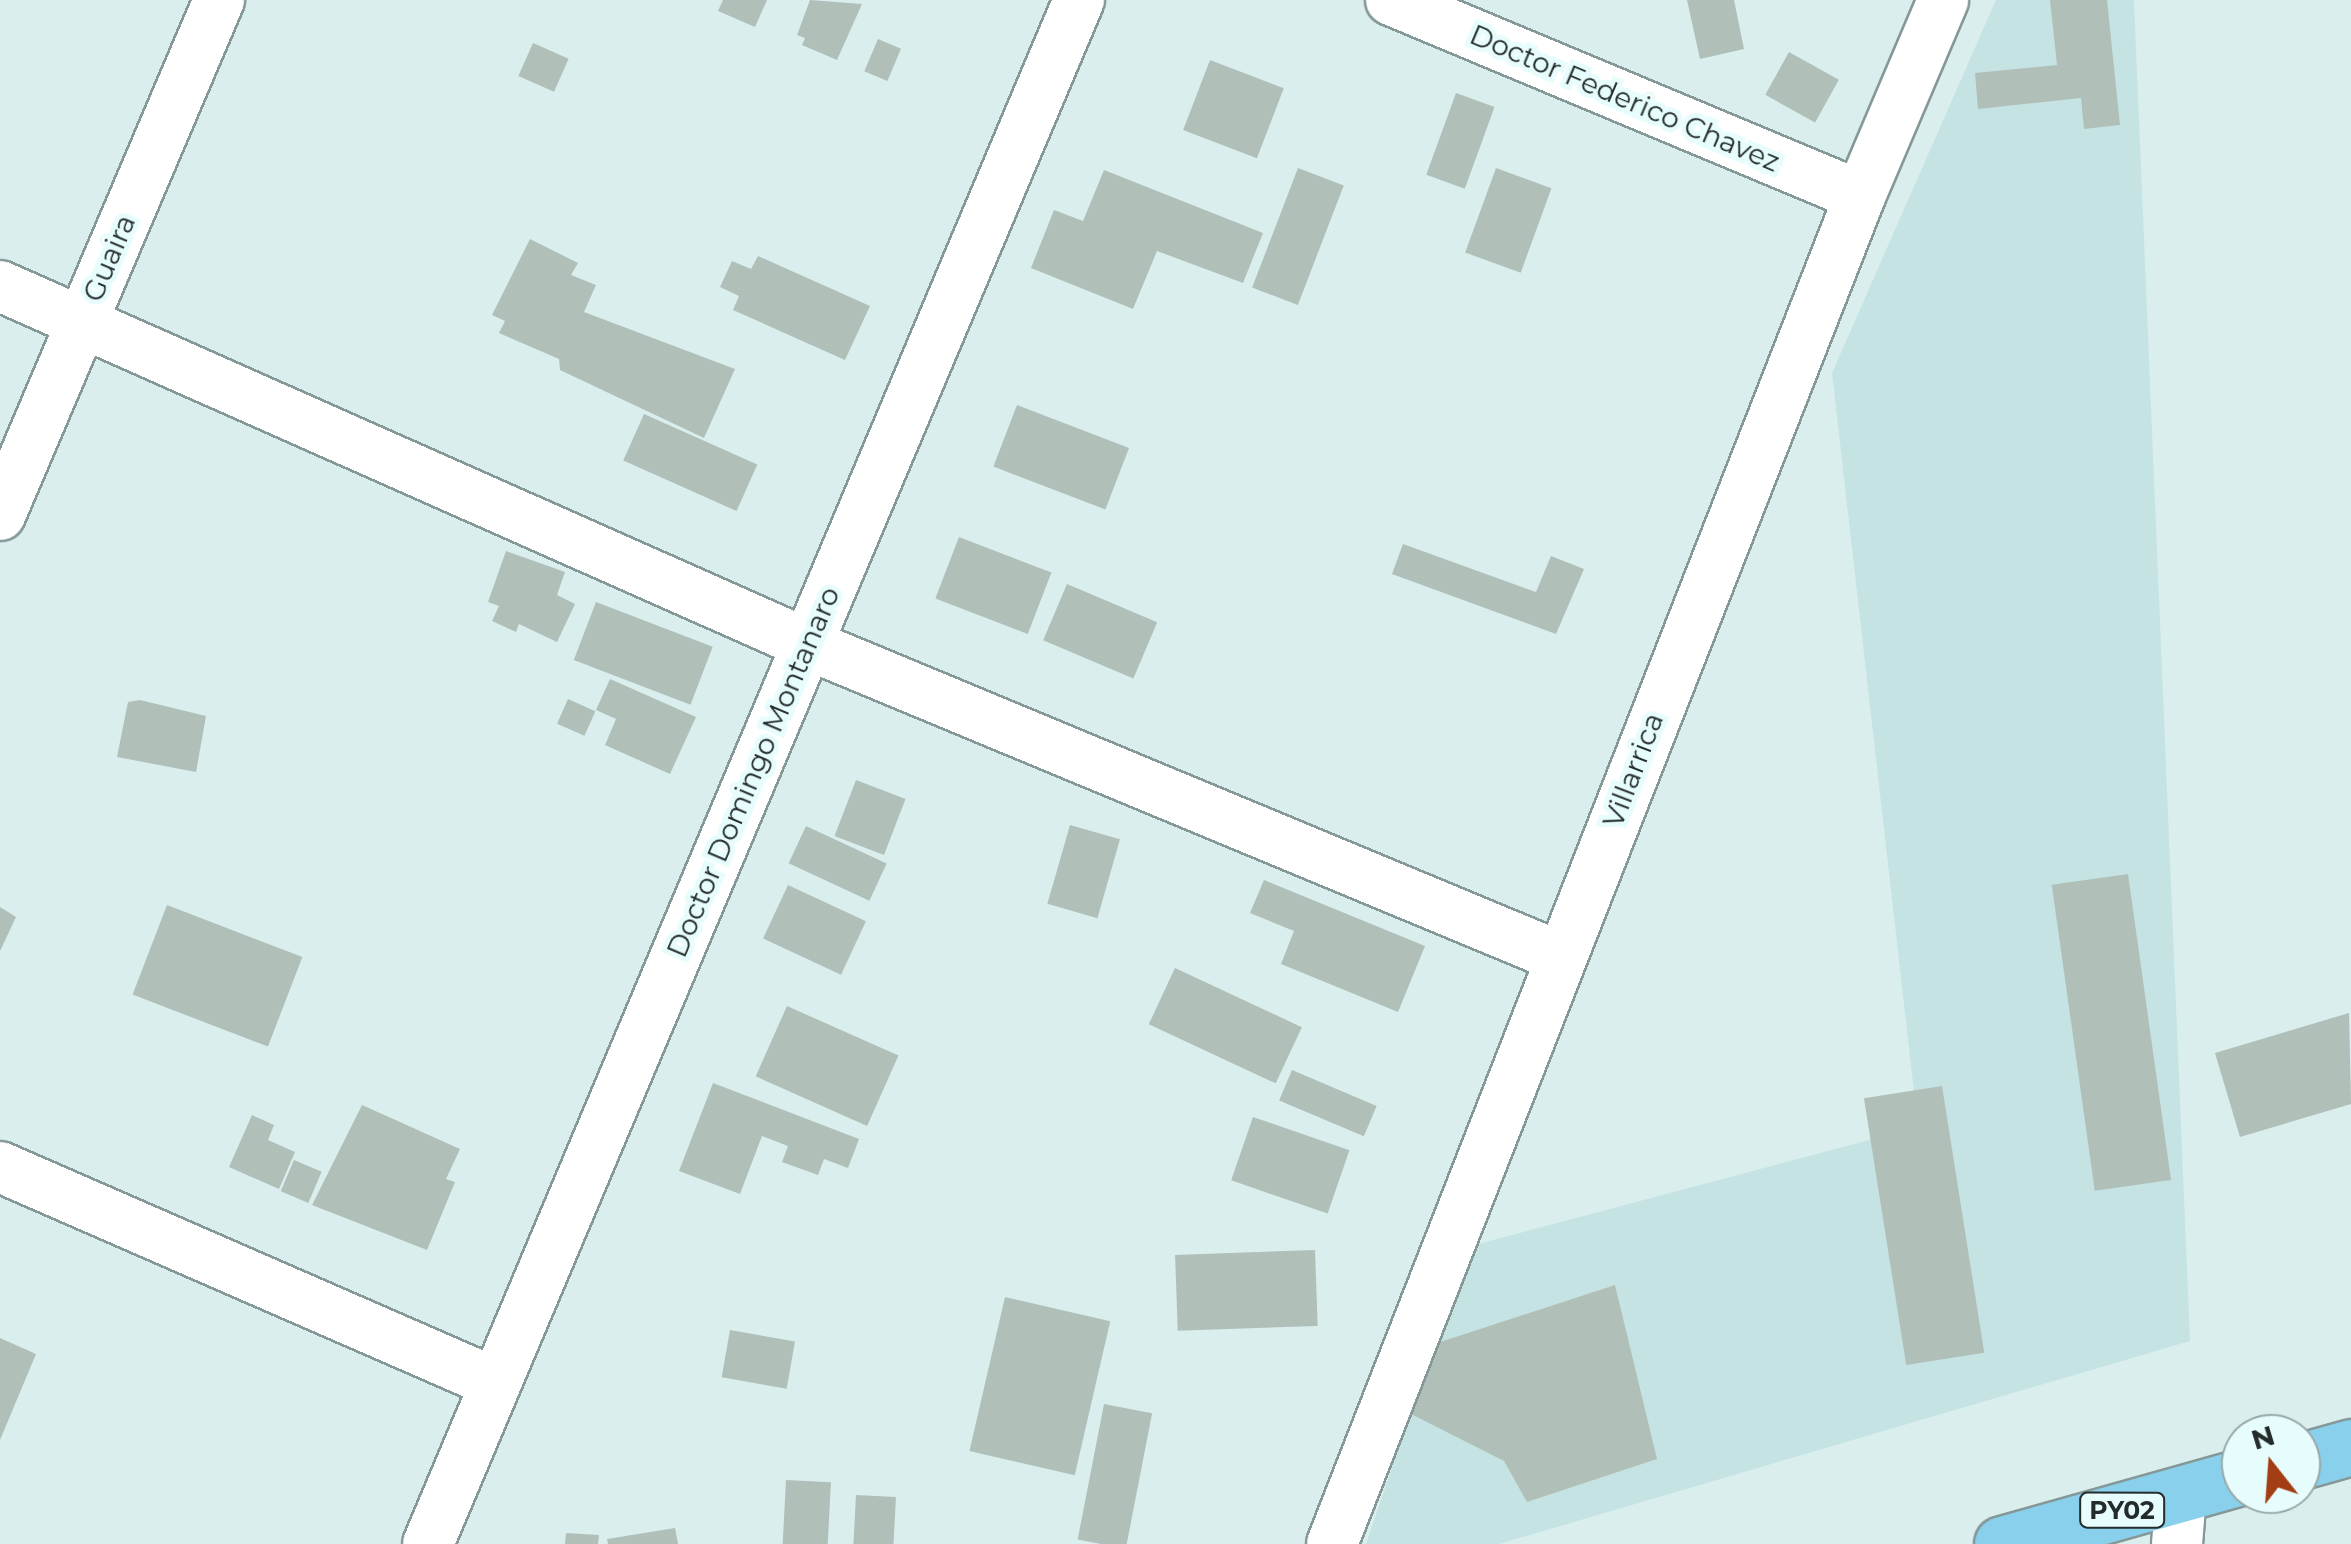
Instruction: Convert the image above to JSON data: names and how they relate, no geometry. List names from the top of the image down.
{
  "streets": {
    "main road": ["PY02"],
    "street": [
      "Doctor Federico Chavez",
      "Guaira",
      "Villarrica",
      "Doctor Domingo Montanaro"
    ]
  },
  "crossings": [
    ["Doctor Federico Chavez", "Villarrica"]
  ],
  "north": "top"
}
